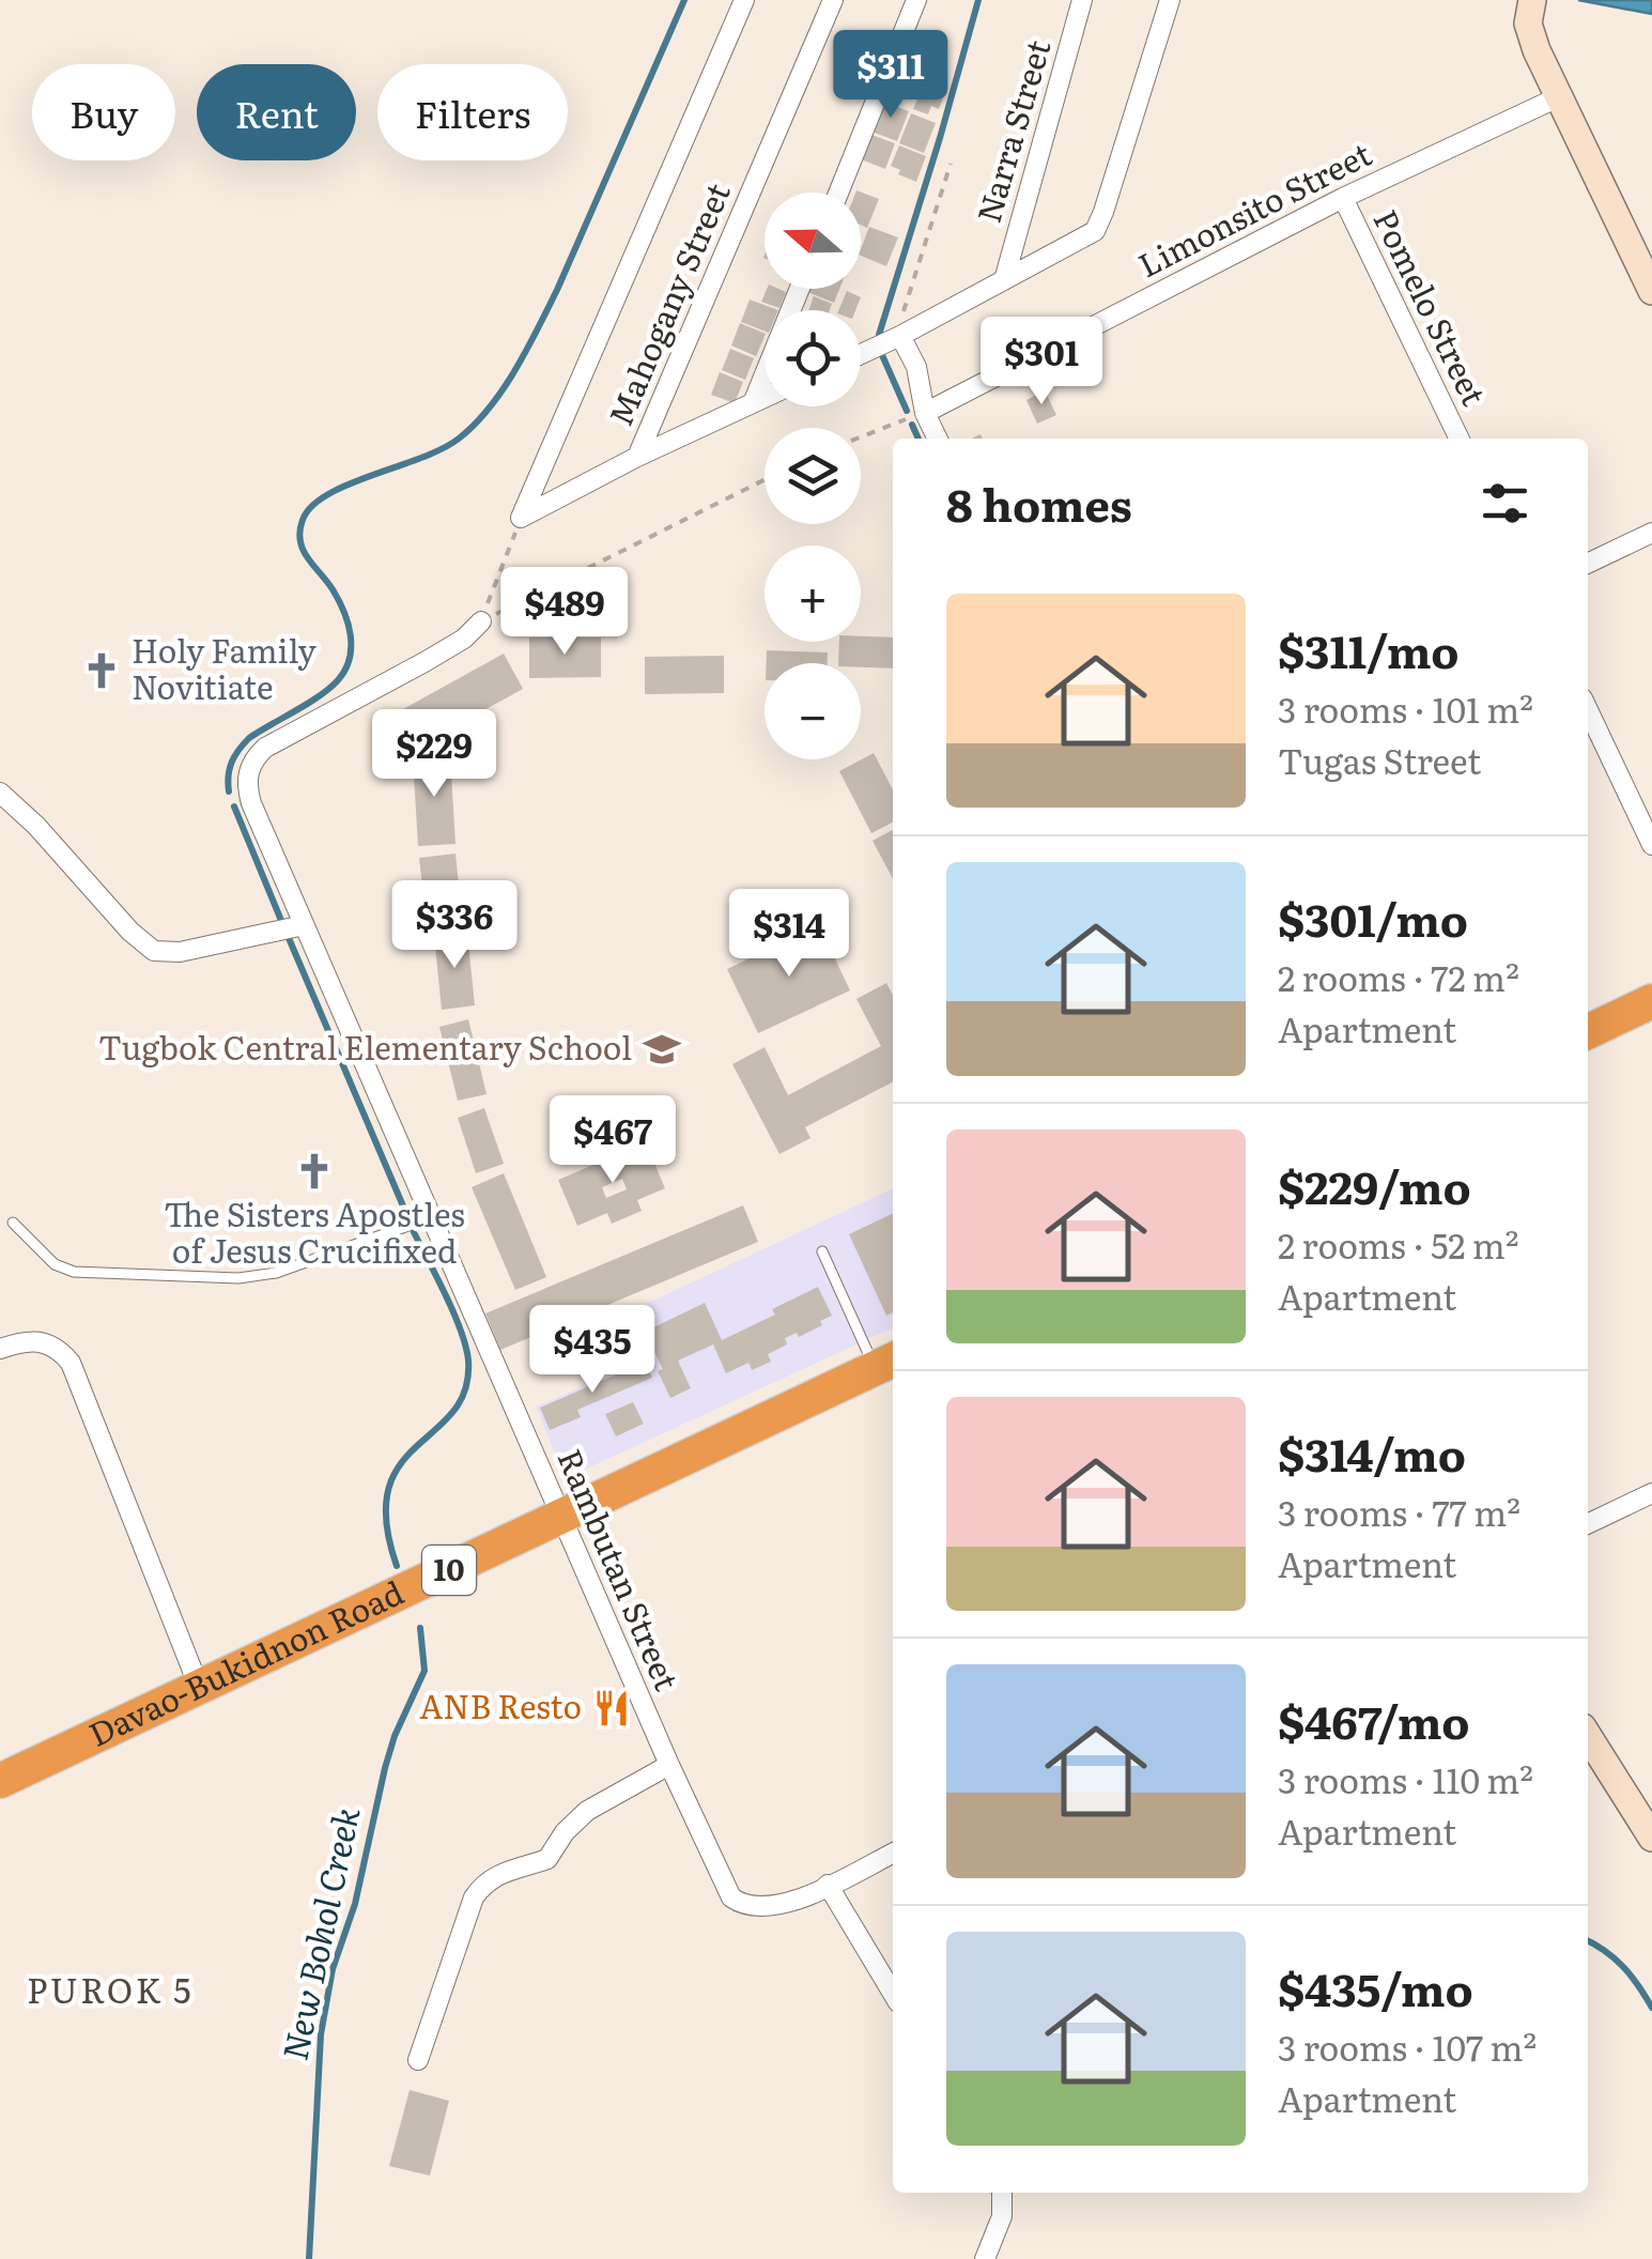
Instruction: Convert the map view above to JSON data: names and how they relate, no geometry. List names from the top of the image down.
{
  "streets": {
    "highway": ["10", "Davao-Bukidnon Road"],
    "street": [
      "Narra Street",
      "Limonsito Street",
      "Mahogany Street",
      "Pomelo Street",
      "Rambutan Street"
    ]
  },
  "crossings": [
    ["Limonsito Street", "Pomelo Street"],
    ["Rambutan Street", "Davao-Bukidnon Road"]
  ],
  "districts": ["PUROK 5"],
  "water": ["New Bohol Creek"],
  "places": {
    "church": ["Holy Family Novitiate", "The Sisters Apostles of Jesus Crucifixed"],
    "school or university": ["Tugbok Central Elementary School"],
    "restaurant": ["ANB Resto"]
  },
  "north": "left",
  "page": {
    "price": [
      "$311",
      "$301",
      "$489",
      "$229",
      "$336",
      "$314",
      "$467",
      "$435"
    ],
    "chip": ["Buy", "Rent", "Filters"],
    "map_buttons": ["+", "−"],
    "heading": "8 homes",
    "list": [
      {
        "name": "$311/mo",
        "note": "3 rooms · 101 m² · Tugas Street"
      },
      {
        "name": "$301/mo",
        "note": "2 rooms · 72 m² · Apartment"
      },
      {
        "name": "$229/mo",
        "note": "2 rooms · 52 m² · Apartment"
      },
      {
        "name": "$314/mo",
        "note": "3 rooms · 77 m² · Apartment"
      },
      {
        "name": "$467/mo",
        "note": "3 rooms · 110 m² · Apartment"
      },
      {
        "name": "$435/mo",
        "note": "3 rooms · 107 m² · Apartment"
      }
    ]
  }
}
